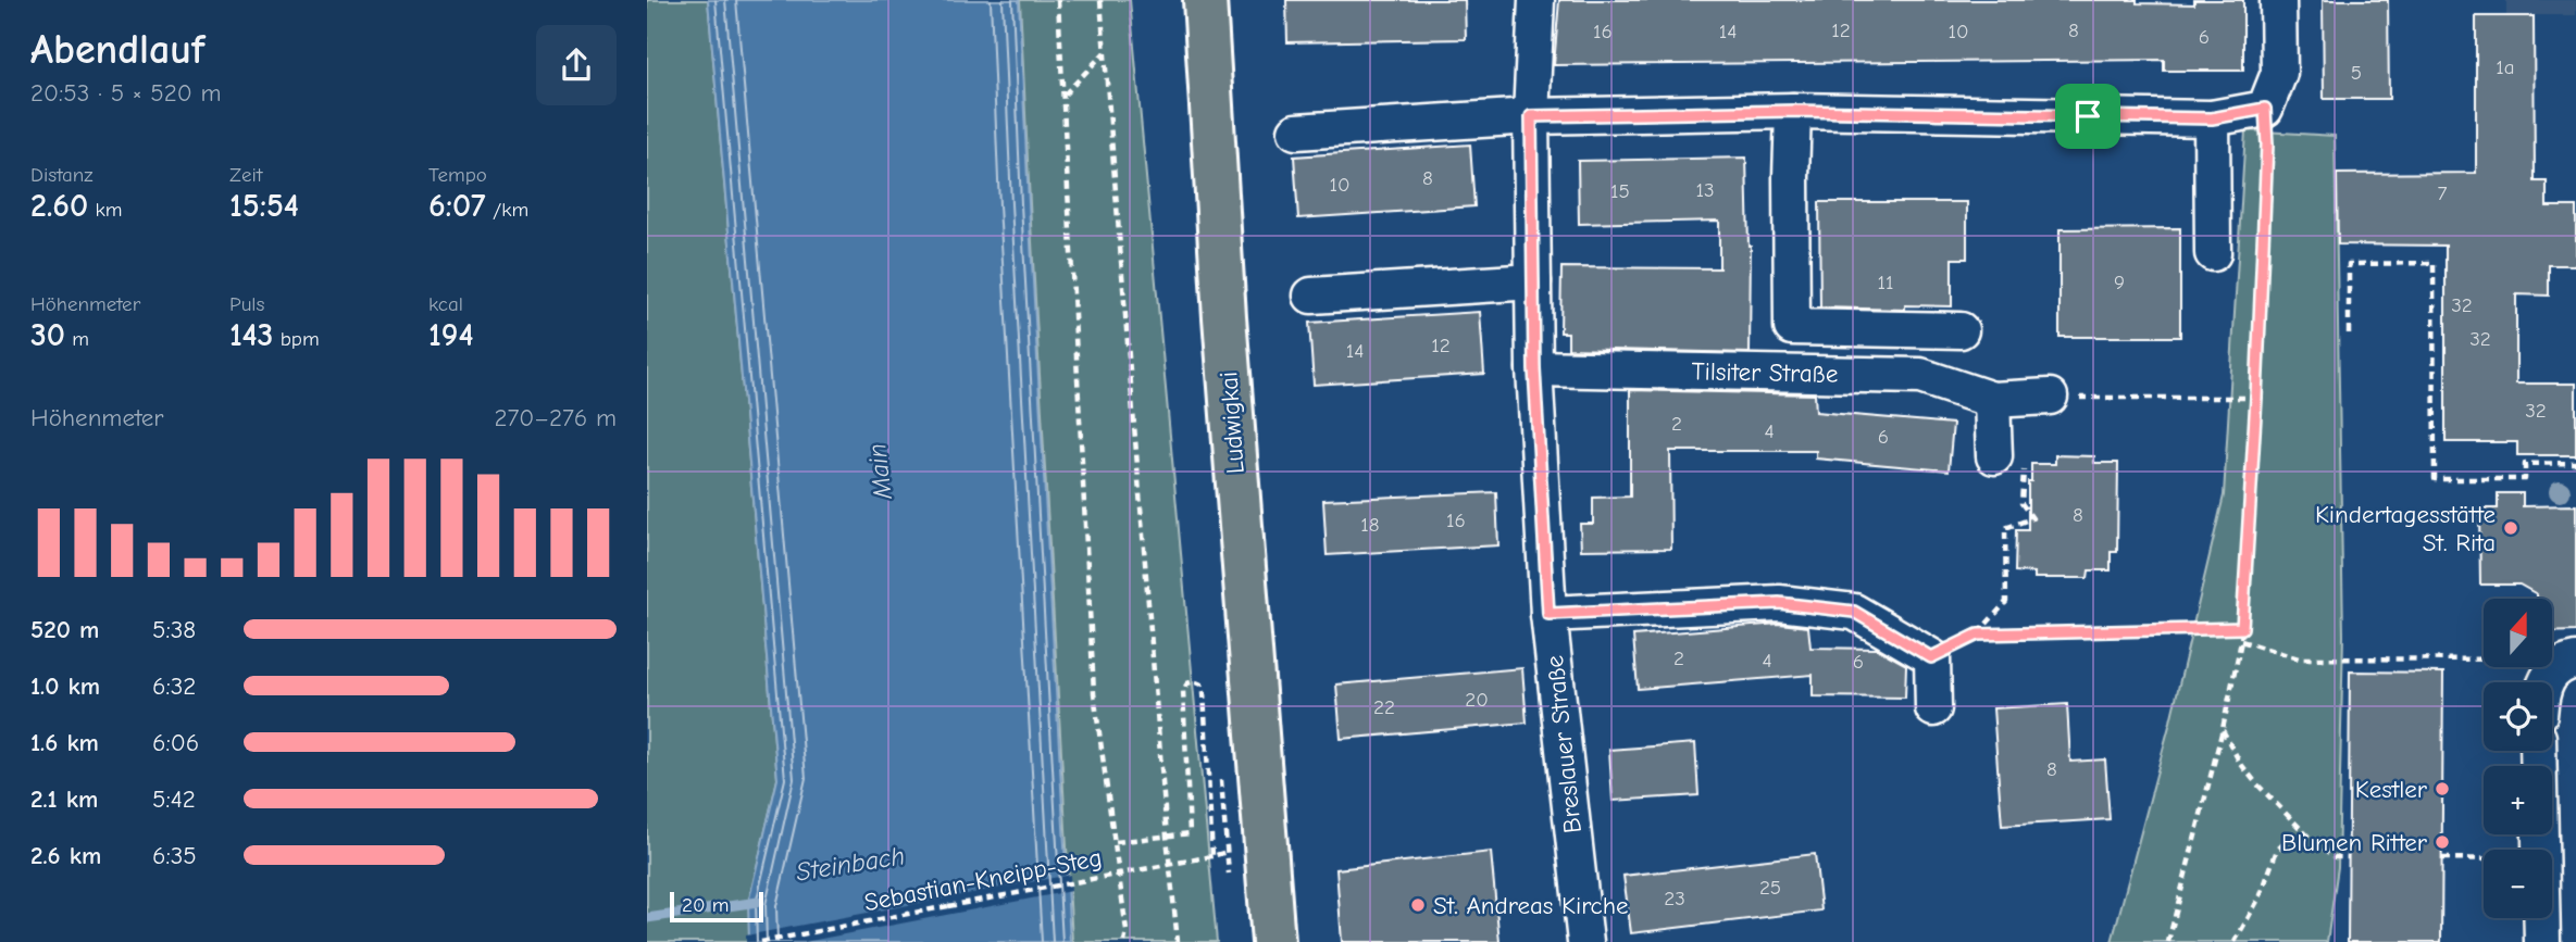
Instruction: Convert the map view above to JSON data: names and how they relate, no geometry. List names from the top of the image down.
{
  "streets": {
    "main road": ["Ludwigkai"],
    "street": ["Tilsiter Straße", "Breslauer Straße"],
    "path": ["Sebastian-Kneipp-Steg"]
  },
  "crossings": [
    ["Tilsiter Straße", "Breslauer Straße"],
    ["Ludwigkai", "Sebastian-Kneipp-Steg"]
  ],
  "water": ["Main", "Steinbach"],
  "places": [
    "Kindertagesstätte St. Rita",
    "Kestler",
    "Blumen Ritter",
    "St. Andreas Kirche"
  ],
  "house_numbers": [
    "12",
    "8",
    "16",
    "14",
    "10",
    "6",
    "1a",
    "5",
    "8",
    "10",
    "13",
    "15",
    "7",
    "11",
    "9",
    "32",
    "32",
    "12",
    "14",
    "32",
    "2",
    "4",
    "6",
    "8",
    "16",
    "18",
    "2",
    "4",
    "6",
    "20",
    "22",
    "8",
    "25",
    "23"
  ],
  "scale_bar": "20 m",
  "north": "top",
  "page": {
    "heading": ["Abendlauf", "20:53 · 5 × 520 m"],
    "stats": [
      ["Distanz", "2.60 km"],
      ["Zeit", "15:54"],
      ["Tempo", "6:07 /km"],
      ["Höhenmeter", "30 m"],
      ["Puls", "143 bpm"],
      ["kcal", "194"]
    ],
    "chart": ["Höhenmeter", "270–276 m"],
    "map_buttons": ["+", "−"],
    "list": [
      {
        "name": "520 m",
        "note": "5:38"
      },
      {
        "name": "1.0 km",
        "note": "6:32"
      },
      {
        "name": "1.6 km",
        "note": "6:06"
      },
      {
        "name": "2.1 km",
        "note": "5:42"
      },
      {
        "name": "2.6 km",
        "note": "6:35"
      }
    ],
    "scale": "20 m"
  }
}
